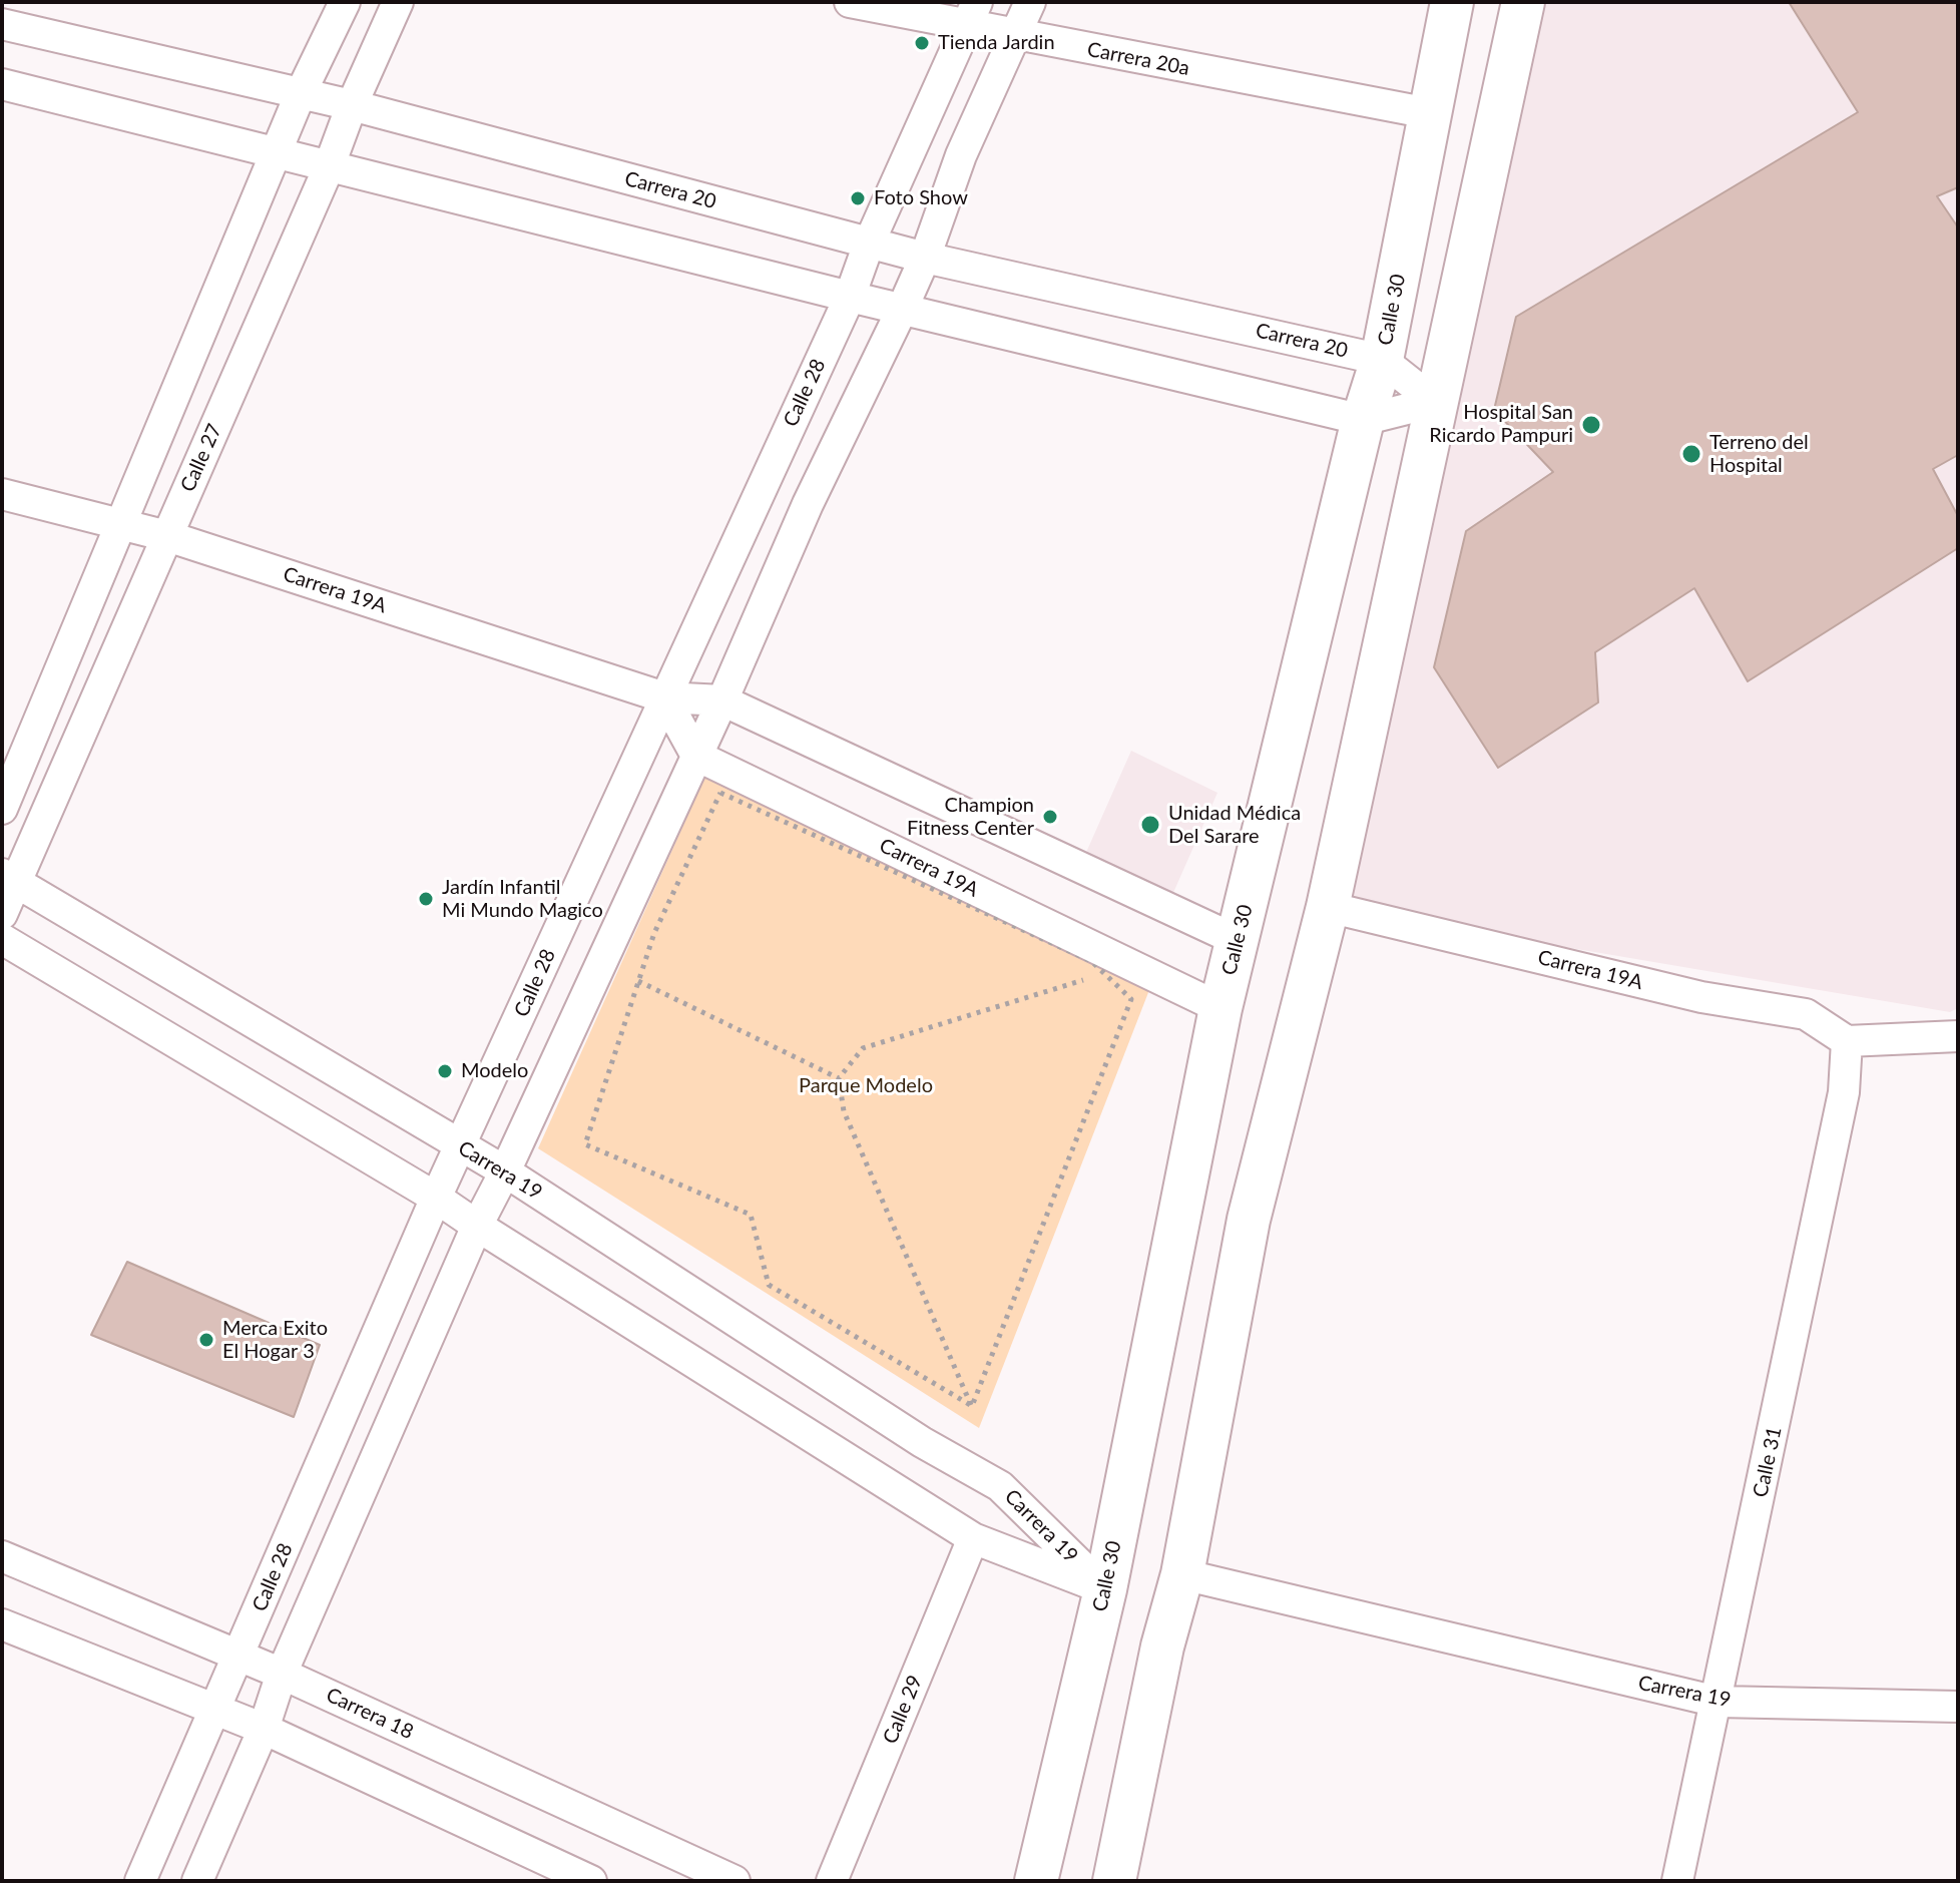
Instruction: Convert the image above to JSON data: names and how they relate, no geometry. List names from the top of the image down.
{
  "streets": {
    "street": [
      "Carrera 20a",
      "Carrera 20",
      "Calle 30",
      "Calle 28",
      "Calle 27",
      "Carrera 19A",
      "Carrera 19",
      "Calle 31",
      "Calle 29",
      "Carrera 18"
    ]
  },
  "crossings": [
    ["Carrera 20a", "Calle 30"],
    ["Carrera 20a", "Calle 28"],
    ["Carrera 20", "Calle 30"],
    ["Carrera 20", "Calle 28"],
    ["Carrera 20", "Calle 27"],
    ["Calle 30", "Carrera 19A"],
    ["Calle 30", "Carrera 19"],
    ["Calle 28", "Carrera 19A"],
    ["Calle 28", "Carrera 19"],
    ["Calle 28", "Carrera 18"],
    ["Calle 27", "Carrera 19A"],
    ["Calle 27", "Carrera 19"],
    ["Carrera 19A", "Calle 31"],
    ["Carrera 19", "Calle 31"],
    ["Carrera 19", "Calle 29"]
  ],
  "parks": ["Parque Modelo"],
  "places": [
    "Tienda Jardin",
    "Foto Show",
    "Hospital San Ricardo Pampuri",
    "Terreno del Hospital",
    "Champion Fitness Center",
    "Unidad Médica Del Sarare",
    "Jardín Infantil Mi Mundo Magico",
    "Modelo",
    "Merca Exito El Hogar 3"
  ]
}
